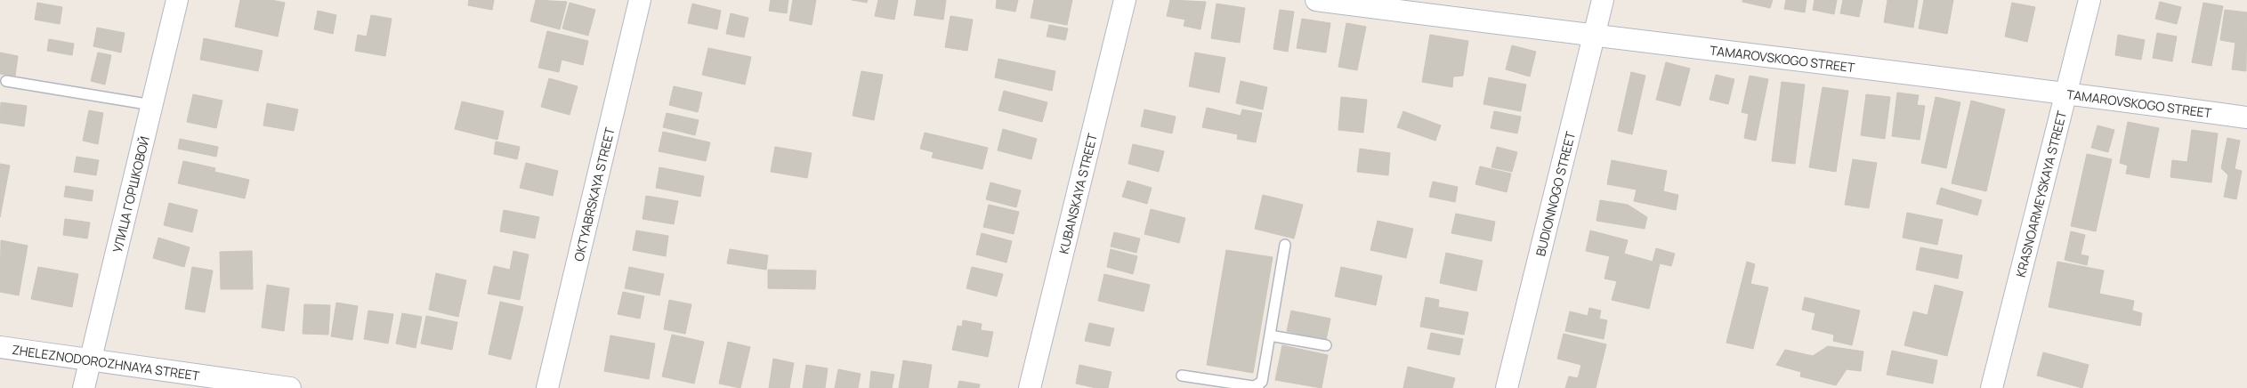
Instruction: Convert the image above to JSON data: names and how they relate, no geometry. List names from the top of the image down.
{
  "streets": {
    "street": [
      "TAMAROVSKOGO STREET",
      "УЛИЦА ГОРШКОВОЙ",
      "OKTYABRSKAYA STREET",
      "KUBANSKAYA STREET",
      "BUDIONNOGO STREET",
      "KRASNOARMEYSKAYA STREET",
      "ZHELEZNODOROZHNAYA STREET"
    ]
  },
  "crossings": [
    ["TAMAROVSKOGO STREET", "BUDIONNOGO STREET"],
    ["TAMAROVSKOGO STREET", "KRASNOARMEYSKAYA STREET"],
    ["УЛИЦА ГОРШКОВОЙ", "ZHELEZNODOROZHNAYA STREET"]
  ]
}
